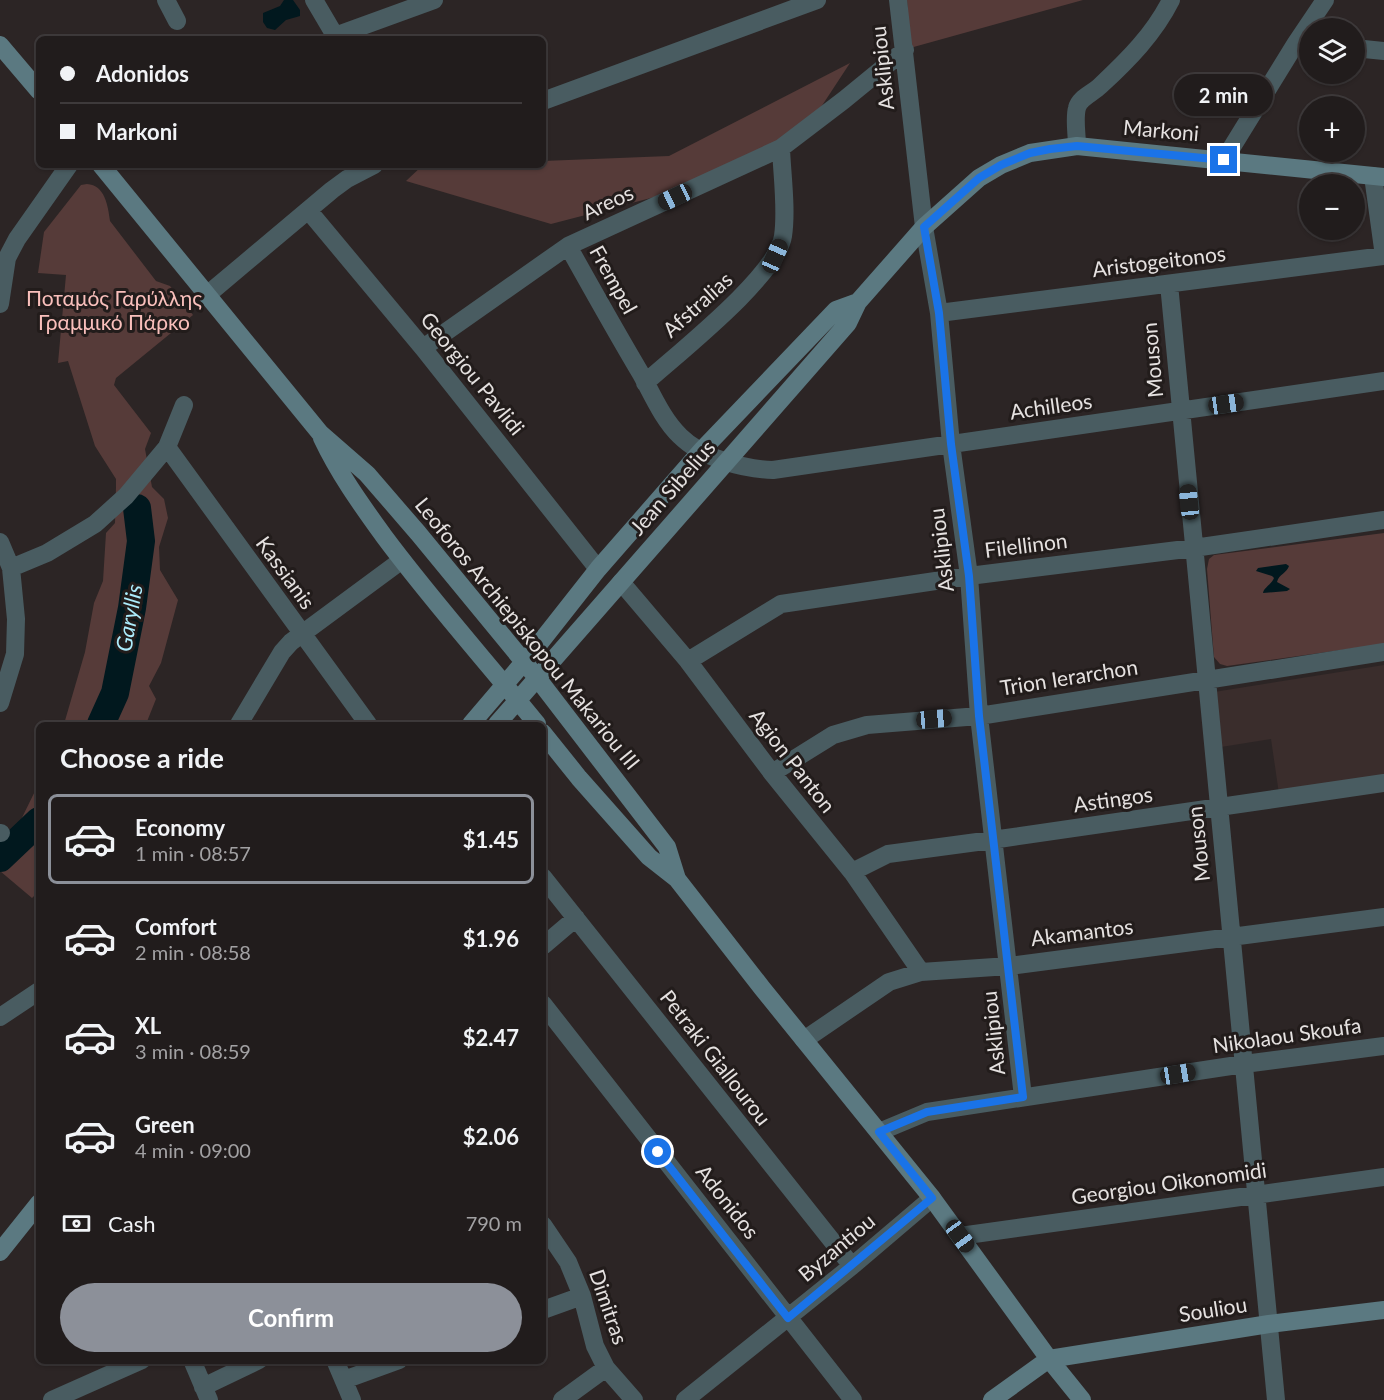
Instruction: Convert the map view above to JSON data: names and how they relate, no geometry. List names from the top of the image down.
{
  "streets": {
    "main road": [
      "Markoni",
      "Jean Sibelius",
      "Leoforos Archiepiskopou Makariou III",
      "Souliou"
    ],
    "street": [
      "Asklipiou",
      "Areos",
      "Aristogeitonos",
      "Frempel",
      "Afstralias",
      "Mouson",
      "Georgiou Pavlidi",
      "Achilleos",
      "Filellinon",
      "Kassianis",
      "Trion Ierarchon",
      "Agion Panton",
      "Astingos",
      "Akamantos",
      "Nikolaou Skoufa",
      "Petraki Giallourou",
      "Georgiou Oikonomidi",
      "Adonidos",
      "Byzantiou",
      "Dimitras"
    ]
  },
  "crossings": [
    ["Asklipiou", "Areos"],
    ["Asklipiou", "Aristogeitonos"],
    ["Asklipiou", "Achilleos"],
    ["Asklipiou", "Jean Sibelius"],
    ["Asklipiou", "Filellinon"],
    ["Asklipiou", "Trion Ierarchon"],
    ["Asklipiou", "Astingos"],
    ["Asklipiou", "Akamantos"],
    ["Asklipiou", "Nikolaou Skoufa"],
    ["Markoni", "Jean Sibelius"],
    ["Areos", "Frempel"],
    ["Areos", "Afstralias"],
    ["Areos", "Georgiou Pavlidi"],
    ["Aristogeitonos", "Mouson"],
    ["Frempel", "Afstralias"],
    ["Frempel", "Achilleos"],
    ["Frempel", "Jean Sibelius"],
    ["Mouson", "Achilleos"],
    ["Mouson", "Filellinon"],
    ["Mouson", "Trion Ierarchon"],
    ["Mouson", "Astingos"],
    ["Mouson", "Akamantos"],
    ["Mouson", "Nikolaou Skoufa"],
    ["Mouson", "Georgiou Oikonomidi"],
    ["Mouson", "Souliou"],
    ["Georgiou Pavlidi", "Jean Sibelius"],
    ["Achilleos", "Jean Sibelius"],
    ["Jean Sibelius", "Leoforos Archiepiskopou Makariou III"],
    ["Jean Sibelius", "Agion Panton"],
    ["Filellinon", "Agion Panton"],
    ["Leoforos Archiepiskopou Makariou III", "Akamantos"],
    ["Leoforos Archiepiskopou Makariou III", "Nikolaou Skoufa"],
    ["Leoforos Archiepiskopou Makariou III", "Georgiou Oikonomidi"],
    ["Leoforos Archiepiskopou Makariou III", "Byzantiou"],
    ["Leoforos Archiepiskopou Makariou III", "Souliou"],
    ["Trion Ierarchon", "Agion Panton"],
    ["Agion Panton", "Astingos"],
    ["Agion Panton", "Akamantos"],
    ["Petraki Giallourou", "Byzantiou"],
    ["Adonidos", "Byzantiou"]
  ],
  "water": ["Garyllis"],
  "parks": ["Ποταμός Γαρύλλης Γραμμικό Πάρκο"],
  "page": {
    "map_buttons": ["+", "−"],
    "banner": ["Adonidos", "Markoni"],
    "bubble": "2 min",
    "heading": "Choose a ride",
    "list": [
      {
        "name": "Economy",
        "note": "1 min · 08:57",
        "value": "$1.45"
      },
      {
        "name": "Comfort",
        "note": "2 min · 08:58",
        "value": "$1.96"
      },
      {
        "name": "XL",
        "note": "3 min · 08:59",
        "value": "$2.47"
      },
      {
        "name": "Green",
        "note": "4 min · 09:00",
        "value": "$2.06"
      }
    ],
    "pay": ["Cash", "790 m"],
    "buttons": "Confirm"
  }
}
